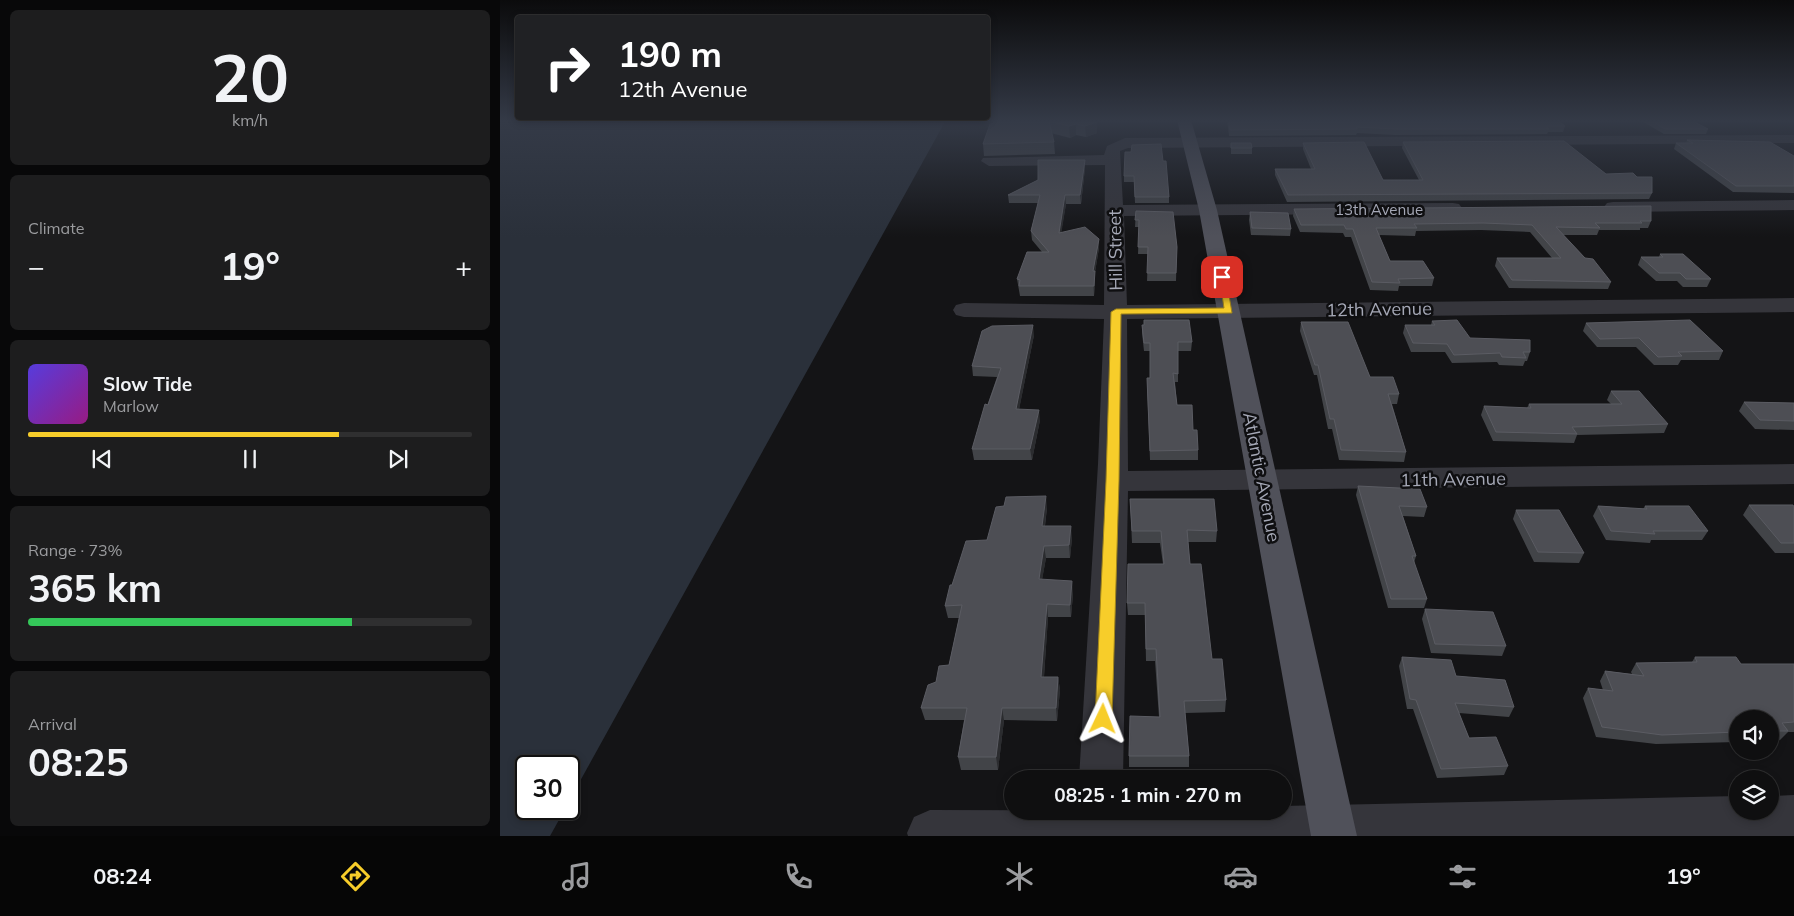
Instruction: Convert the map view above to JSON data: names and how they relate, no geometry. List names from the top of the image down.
{
  "streets": {
    "main road": ["Atlantic Avenue"],
    "street": [
      "13th Avenue",
      "Hill Street",
      "12th Avenue",
      "11th Avenue"
    ]
  },
  "crossings": [
    ["13th Avenue", "Hill Street"],
    ["13th Avenue", "Atlantic Avenue"],
    ["Hill Street", "12th Avenue"],
    ["Hill Street", "11th Avenue"],
    ["12th Avenue", "Atlantic Avenue"],
    ["Atlantic Avenue", "11th Avenue"]
  ],
  "page": {
    "tile": [
      ["20", "km/h"],
      "Climate",
      ["Range · 73%", "365 km"],
      ["Arrival", "08:25"]
    ],
    "turn": ["190 m", "12th Avenue"],
    "heat": ["−", "19°", "+"],
    "song": ["Slow Tide", "Marlow"],
    "limit": "30",
    "trip": "08:25 · 1 min · 270 m",
    "tabs": ["08:24", "19°"]
  }
}
